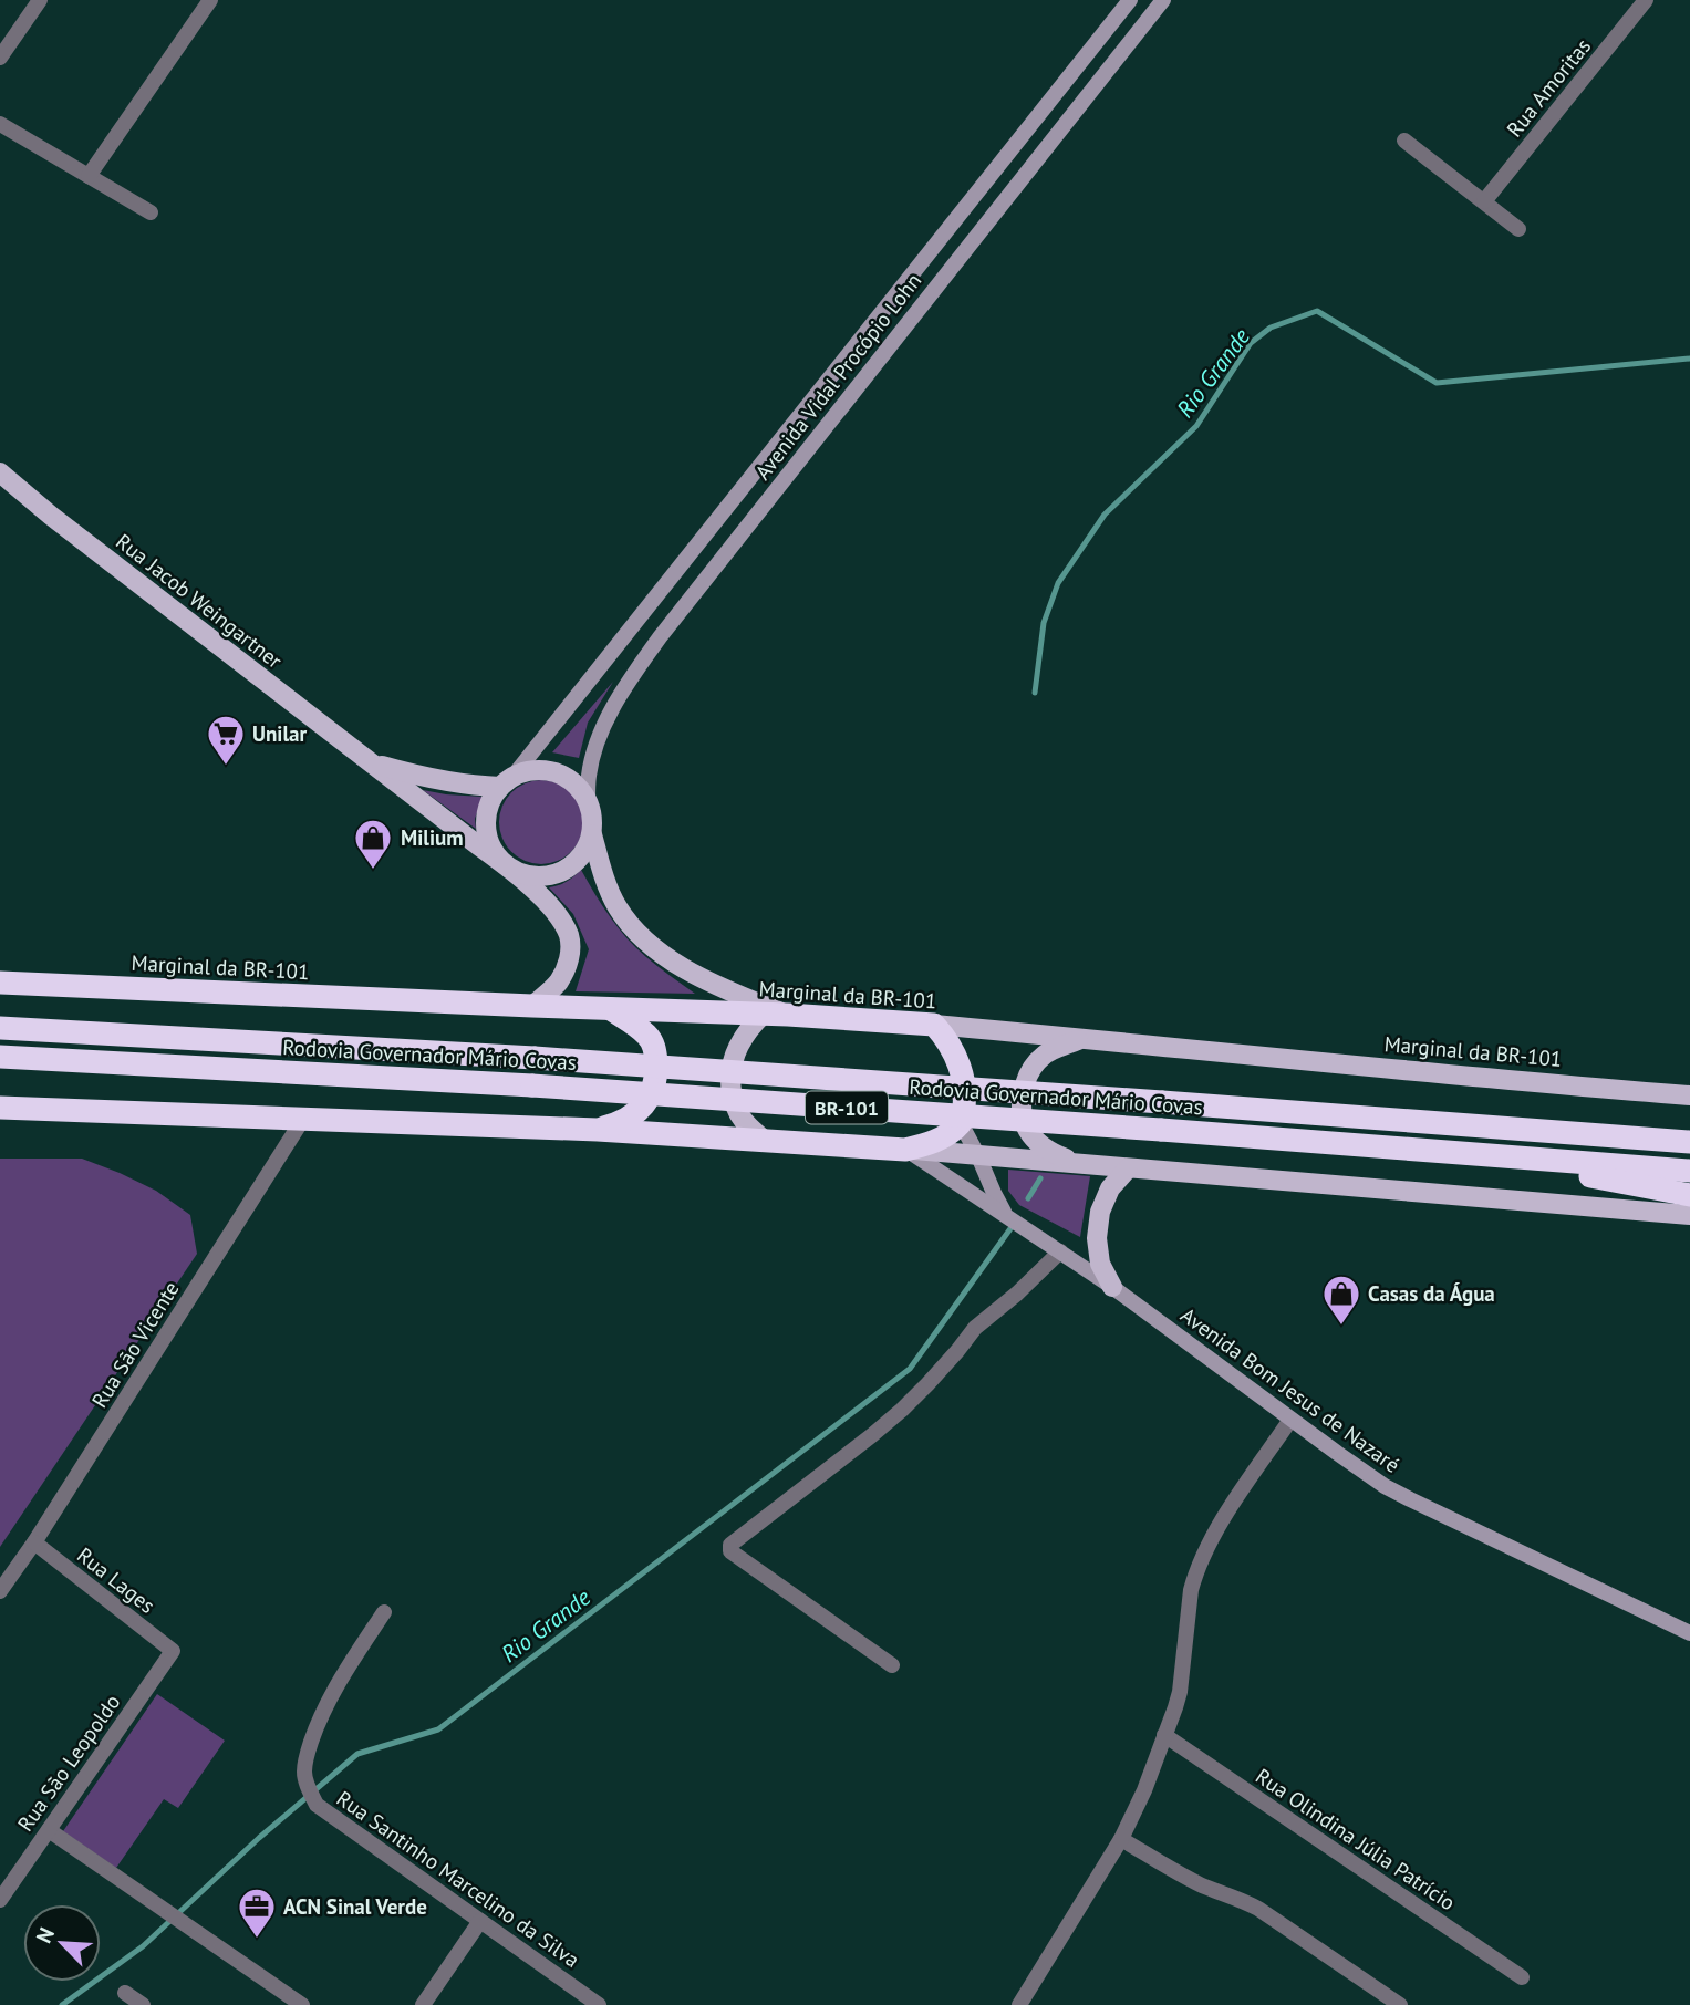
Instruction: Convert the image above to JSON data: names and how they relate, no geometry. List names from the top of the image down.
{
  "streets": {
    "highway": ["Marginal da BR-101", "Rodovia Governador Mário Covas", "BR-101"],
    "main road": ["Rua Jacob Weingartner"],
    "street": [
      "Rua Amoritas",
      "Avenida Vidal Procópio Lohn",
      "Rua São Vicente",
      "Avenida Bom Jesus de Nazaré",
      "Rua Lages",
      "Rua São Leopoldo",
      "Rua Olindina Júlia Patrício",
      "Rua Santinho Marcelino da Silva"
    ]
  },
  "crossings": [
    ["Avenida Vidal Procópio Lohn", "Rua Jacob Weingartner"],
    ["Rua Jacob Weingartner", "Marginal da BR-101"],
    ["Rua São Vicente", "Rua Lages"],
    ["Rua Lages", "Rua São Leopoldo"]
  ],
  "water": ["Rio Grande"],
  "places": {
    "supermarket": ["Unilar"],
    "shop": ["Milium", "Casas da Água"],
    "office": ["ACN Sinal Verde"]
  },
  "north": "top left"
}
